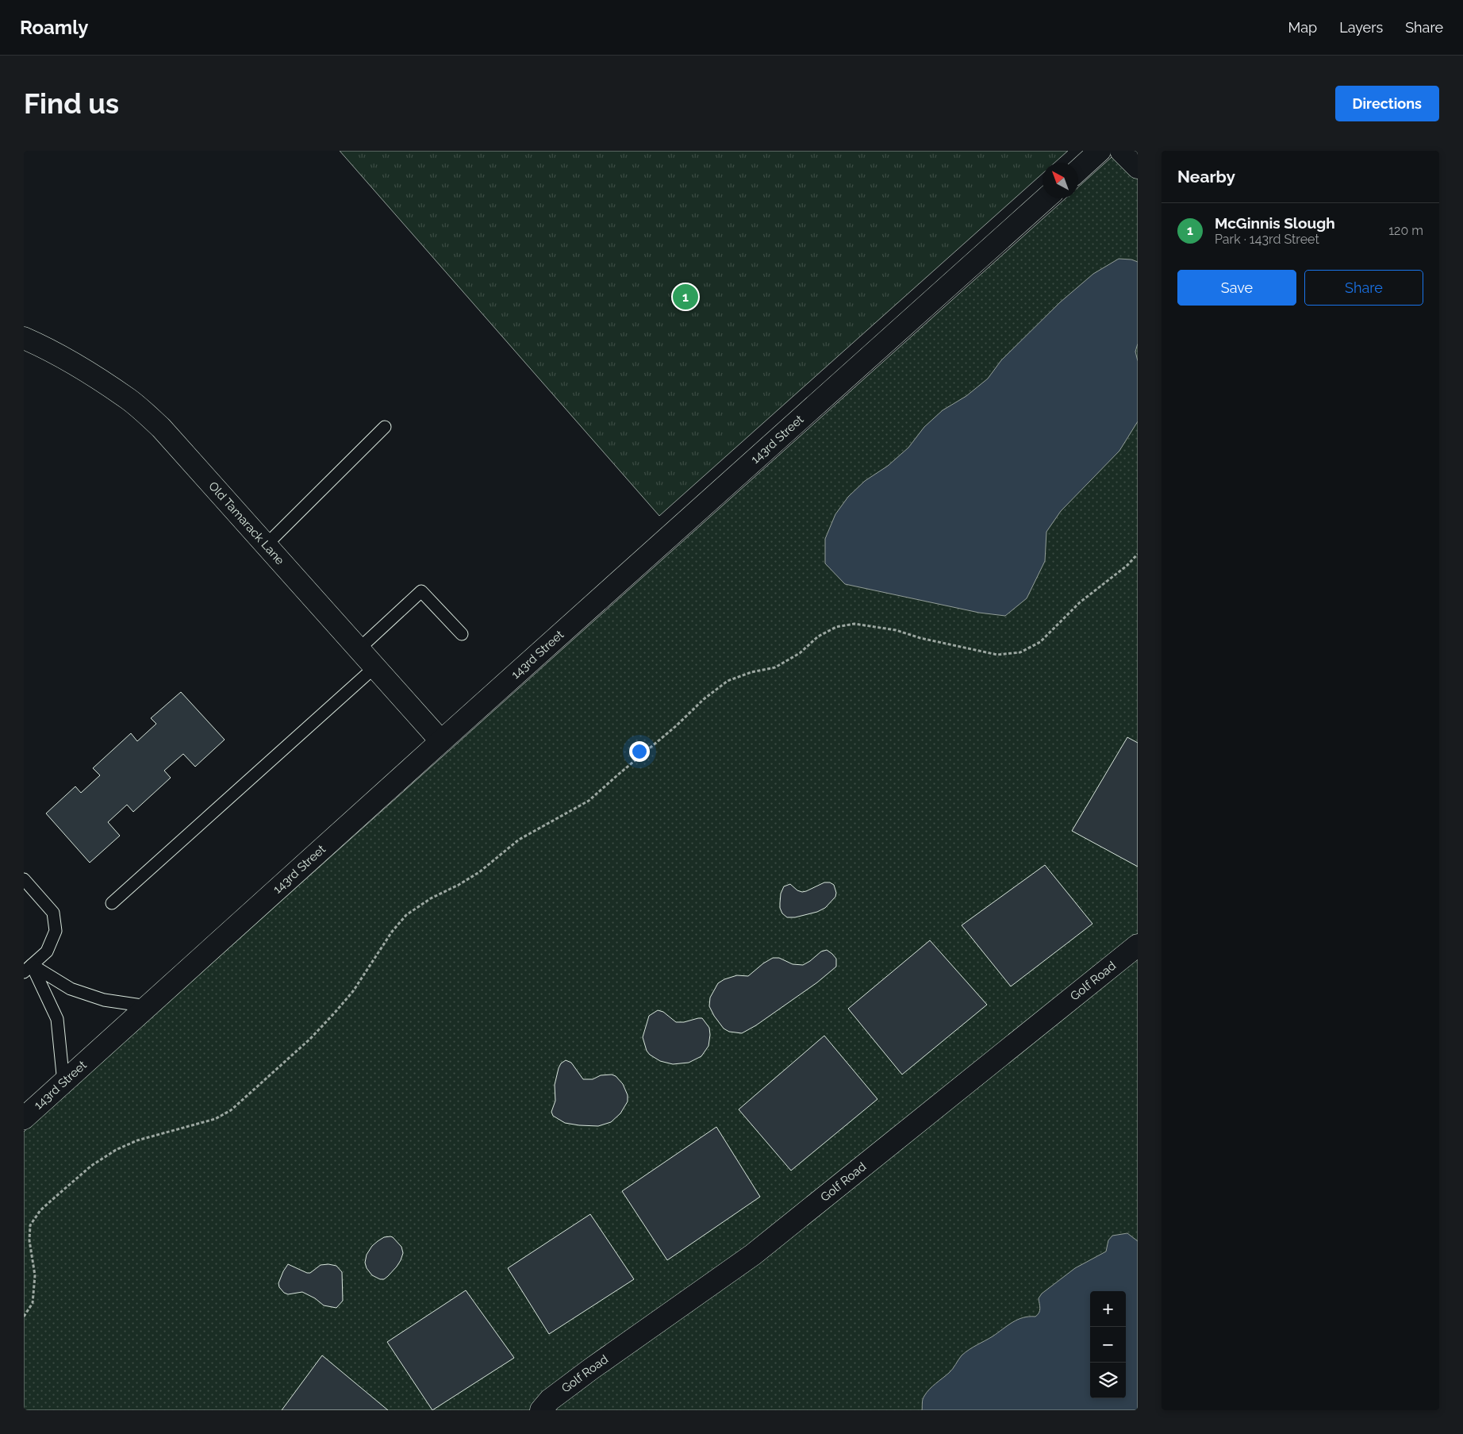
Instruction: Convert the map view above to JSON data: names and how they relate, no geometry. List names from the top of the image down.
{
  "streets": {
    "main road": ["143rd Street", "Old Tamarack Lane", "Golf Road"]
  },
  "crossings": [
    ["143rd Street", "Old Tamarack Lane"]
  ],
  "north": "top left",
  "page": {
    "header": "Roamly",
    "nav": ["Map", "Layers", "Share"],
    "buttons": [
      "Directions",
      ["Save", "Share"]
    ],
    "title": "Find us",
    "heading": "Nearby",
    "list": [
      {
        "mark": "1",
        "name": "McGinnis Slough",
        "note": "Park · 143rd Street",
        "value": "120 m"
      }
    ],
    "pins": "1",
    "map_buttons": ["+", "−"]
  }
}
